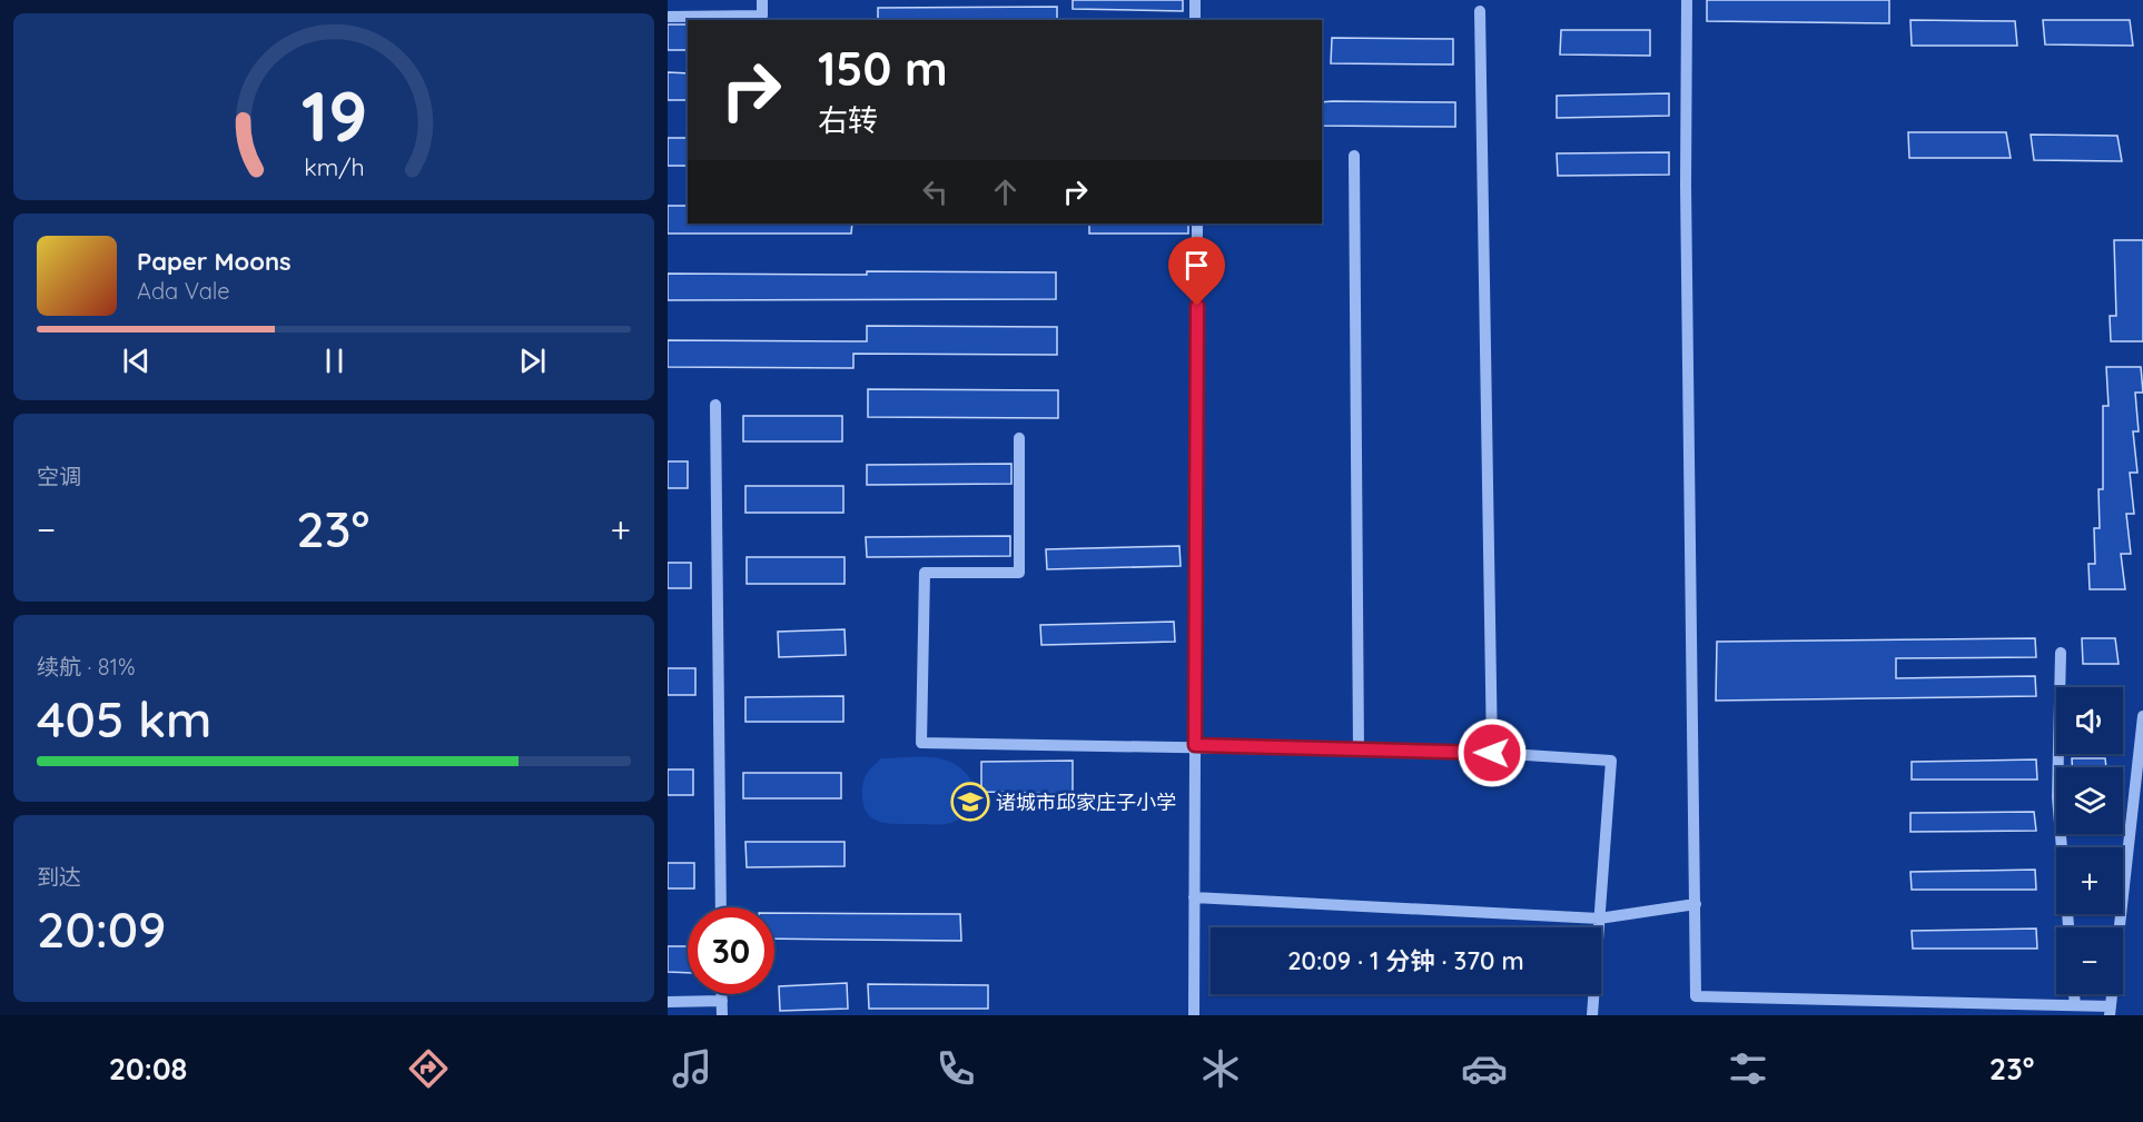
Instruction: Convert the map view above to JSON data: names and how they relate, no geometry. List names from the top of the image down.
{
  "places": {
    "school or university": ["诸城市邱家庄子小学"]
  },
  "page": {
    "turn": ["150 m", "右转"],
    "song": ["Paper Moons", "Ada Vale"],
    "tile": [
      "空调",
      ["续航 · 81%", "405 km"],
      ["到达", "20:09"]
    ],
    "heat": ["−", "23°", "+"],
    "map_buttons": ["+", "−"],
    "limit": "30",
    "trip": "20:09 · 1 分钟 · 370 m",
    "tabs": ["20:08", "23°"],
    "gauge": ["19", "km/h"]
  }
}
